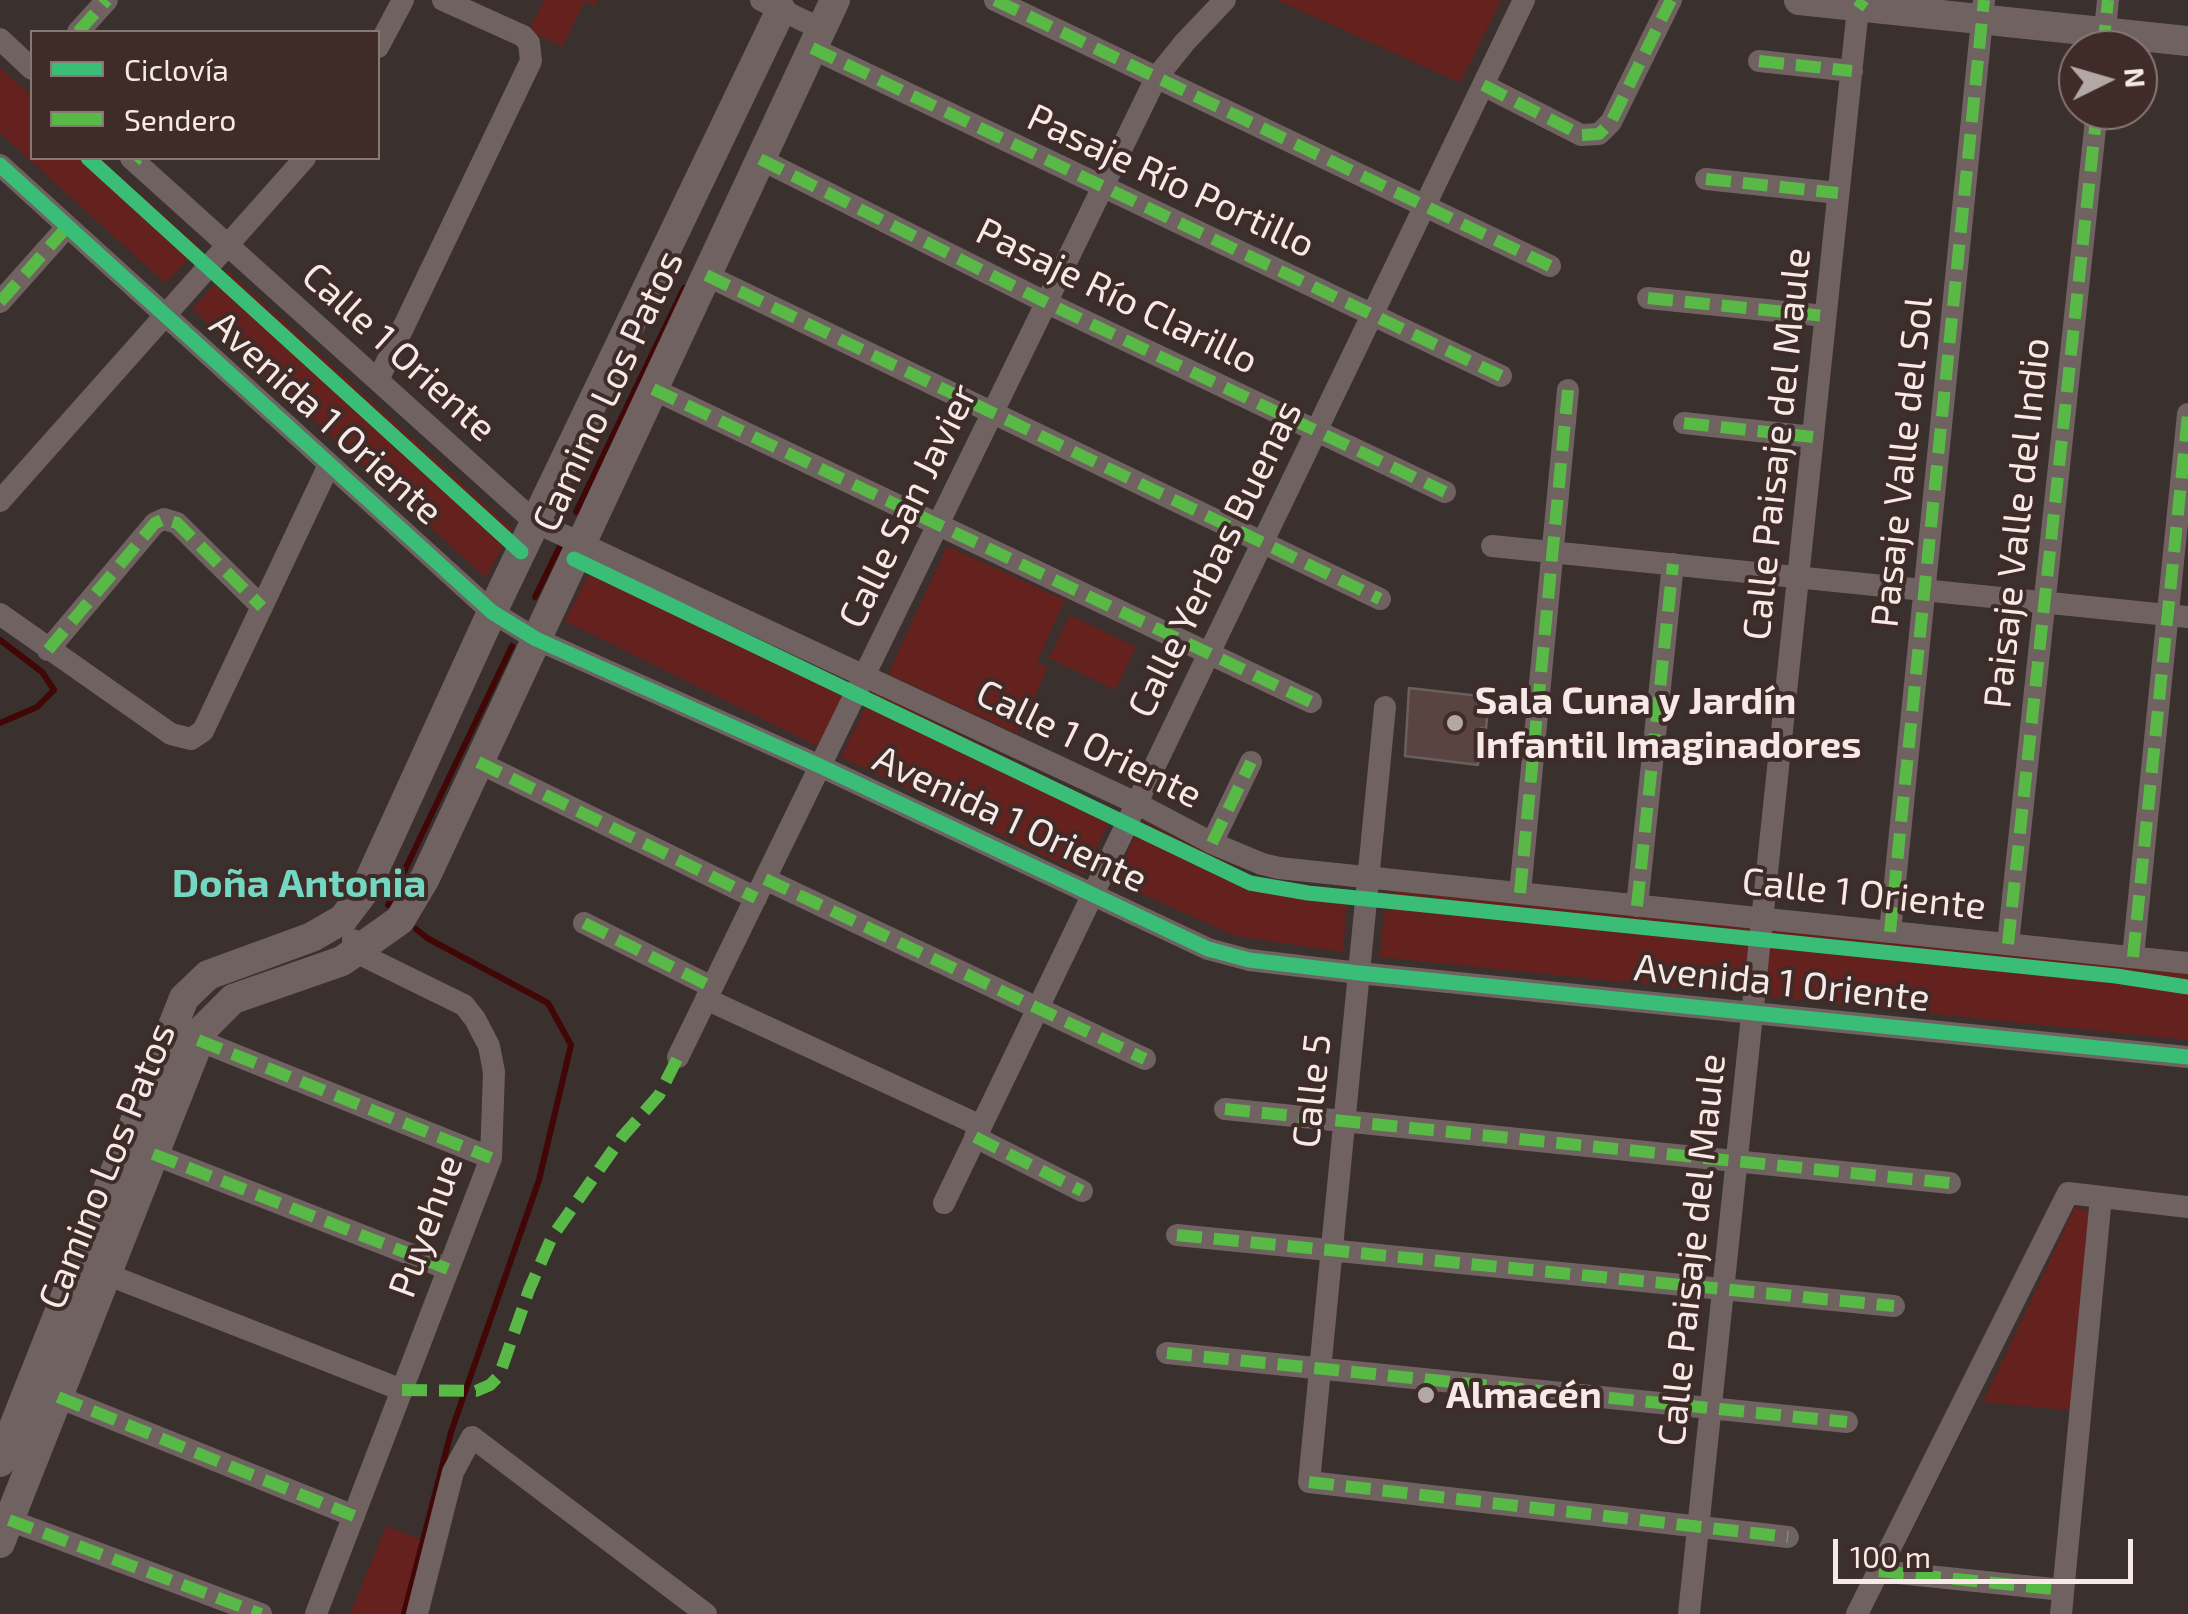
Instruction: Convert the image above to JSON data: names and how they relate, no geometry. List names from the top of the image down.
{
  "streets": {
    "street": [
      "Pasaje Río Portillo",
      "Pasaje Río Clarillo",
      "Calle 1 Oriente",
      "Camino Los Patos",
      "Avenida 1 Oriente",
      "Calle Paisaje del Maule",
      "Pasaje Valle del Sol",
      "Calle San Javier",
      "Paisaje Valle del Indio",
      "Calle Yerbas Buenas",
      "Calle 5",
      "Puyehue"
    ]
  },
  "crossings": [
    ["Pasaje Río Portillo", "Camino Los Patos"],
    ["Pasaje Río Portillo", "Calle San Javier"],
    ["Pasaje Río Portillo", "Calle Yerbas Buenas"],
    ["Pasaje Río Clarillo", "Camino Los Patos"],
    ["Pasaje Río Clarillo", "Calle San Javier"],
    ["Pasaje Río Clarillo", "Calle Yerbas Buenas"],
    ["Calle 1 Oriente", "Camino Los Patos"],
    ["Calle 1 Oriente", "Calle Paisaje del Maule"],
    ["Calle 1 Oriente", "Pasaje Valle del Sol"],
    ["Calle 1 Oriente", "Calle San Javier"],
    ["Calle 1 Oriente", "Paisaje Valle del Indio"],
    ["Calle 1 Oriente", "Calle Yerbas Buenas"],
    ["Calle 1 Oriente", "Calle 5"],
    ["Camino Los Patos", "Avenida 1 Oriente"],
    ["Camino Los Patos", "Puyehue"],
    ["Avenida 1 Oriente", "Calle Paisaje del Maule"],
    ["Avenida 1 Oriente", "Calle San Javier"],
    ["Avenida 1 Oriente", "Calle Yerbas Buenas"],
    ["Avenida 1 Oriente", "Calle 5"],
    ["Calle Paisaje del Maule", "Calle 5"]
  ],
  "districts": ["Doña Antonia"],
  "places": ["Sala Cuna y Jardín Infantil Imaginadores", "Almacén"],
  "legend": ["Ciclovía", "Sendero"],
  "scale_bar": "100 m",
  "north": "right"
}
